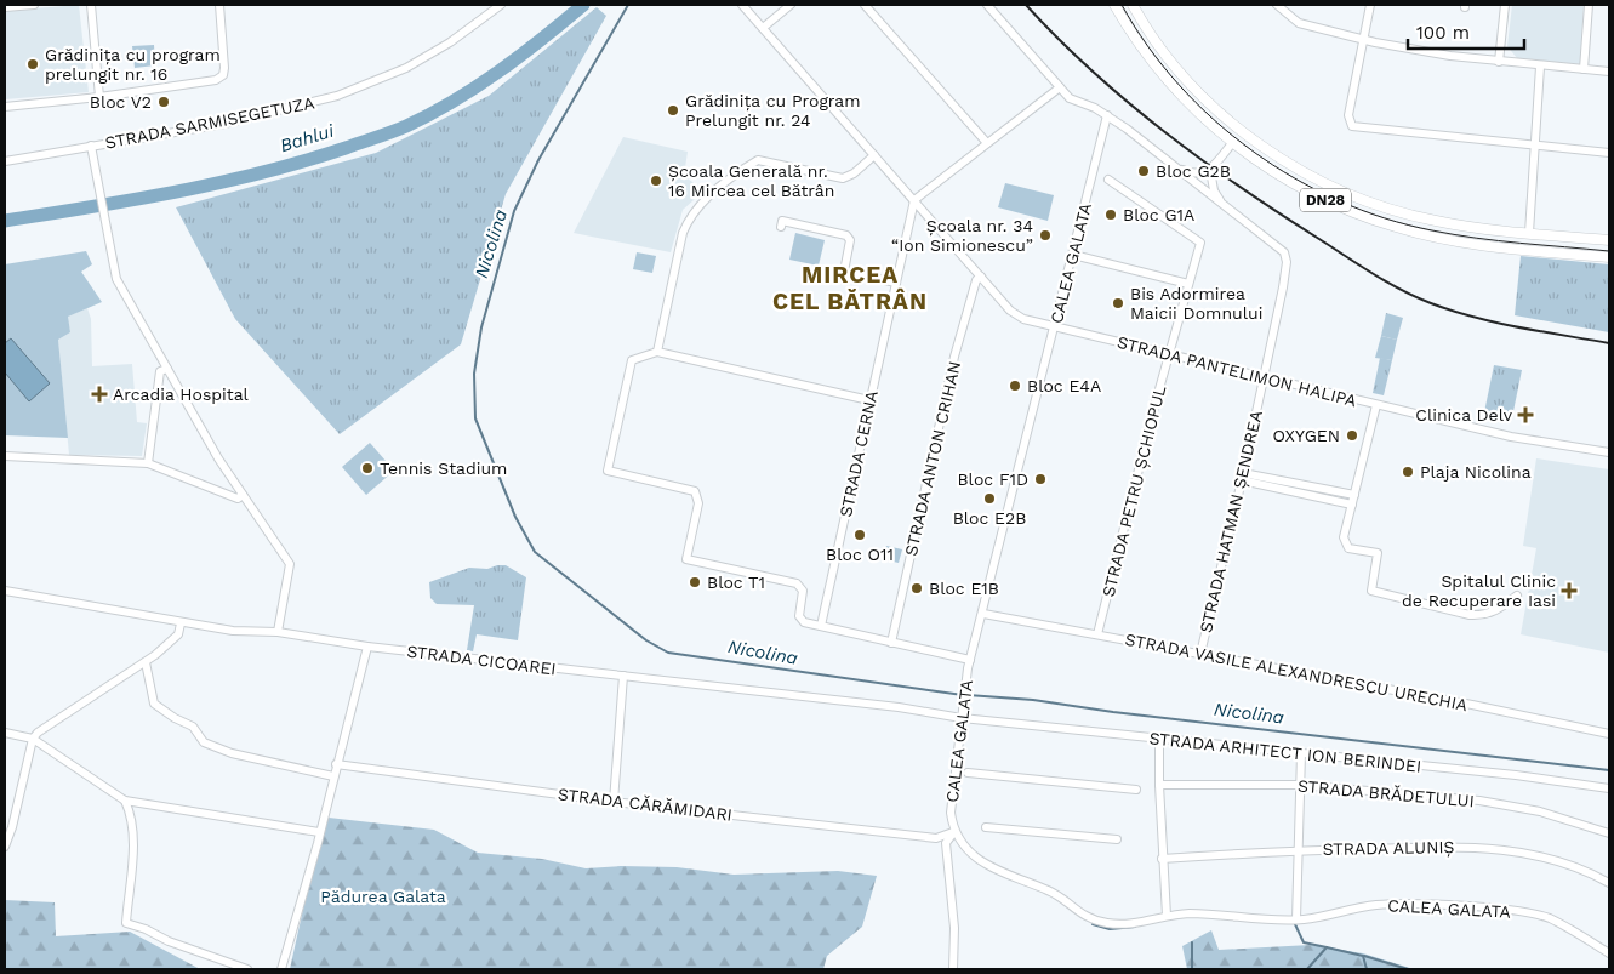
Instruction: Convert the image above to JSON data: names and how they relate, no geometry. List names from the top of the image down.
{
  "streets": {
    "main road": ["DN28"],
    "street": [
      "STRADA SARMISEGETUZA",
      "CALEA GALATA",
      "STRADA PANTELIMON HALIPA",
      "STRADA CERNA",
      "STRADA ANTON CRIHAN",
      "STRADA PETRU ȘCHIOPUL",
      "STRADA HATMAN ȘENDREA",
      "STRADA CICOAREI",
      "STRADA VASILE ALEXANDRESCU URECHIA",
      "STRADA ARHITECT ION BERINDEI",
      "STRADA BRĂDETULUI",
      "STRADA CĂRĂMIDARI",
      "STRADA ALUNIȘ"
    ]
  },
  "crossings": [
    ["CALEA GALATA", "STRADA PANTELIMON HALIPA"],
    ["CALEA GALATA", "STRADA HATMAN ȘENDREA"],
    ["CALEA GALATA", "STRADA CICOAREI"],
    ["CALEA GALATA", "STRADA VASILE ALEXANDRESCU URECHIA"],
    ["CALEA GALATA", "STRADA ARHITECT ION BERINDEI"],
    ["CALEA GALATA", "STRADA CĂRĂMIDARI"],
    ["STRADA PANTELIMON HALIPA", "STRADA CERNA"],
    ["STRADA PANTELIMON HALIPA", "STRADA ANTON CRIHAN"],
    ["STRADA PANTELIMON HALIPA", "STRADA PETRU ȘCHIOPUL"],
    ["STRADA PANTELIMON HALIPA", "STRADA HATMAN ȘENDREA"],
    ["STRADA PETRU ȘCHIOPUL", "STRADA VASILE ALEXANDRESCU URECHIA"],
    ["STRADA HATMAN ȘENDREA", "STRADA VASILE ALEXANDRESCU URECHIA"],
    ["STRADA CICOAREI", "STRADA ARHITECT ION BERINDEI"]
  ],
  "districts": ["MIRCEA CEL BĂTRÂN"],
  "water": ["Bahlui", "Nicolina"],
  "parks": ["Pădurea Galata"],
  "places": {
    "other": [
      "Grădinița cu program prelungit nr. 16",
      "Bloc V2",
      "Grădinița cu Program Prelungit nr. 24",
      "Bloc G2B",
      "Școala Generală nr. 16 Mircea cel Bătrân",
      "Bloc G1A",
      "Școala nr. 34 “Ion Simionescu”",
      "Bis Adormirea Maicii Domnului",
      "Bloc E4A",
      "OXYGEN",
      "Tennis Stadium",
      "Plaja Nicolina",
      "Bloc F1D",
      "Bloc E2B",
      "Bloc O11",
      "Bloc T1",
      "Bloc E1B"
    ],
    "health": ["Arcadia Hospital", "Clinica Delv", "Spitalul Clinic de Recuperare Iasi"]
  },
  "scale_bar": "100 m"
}
